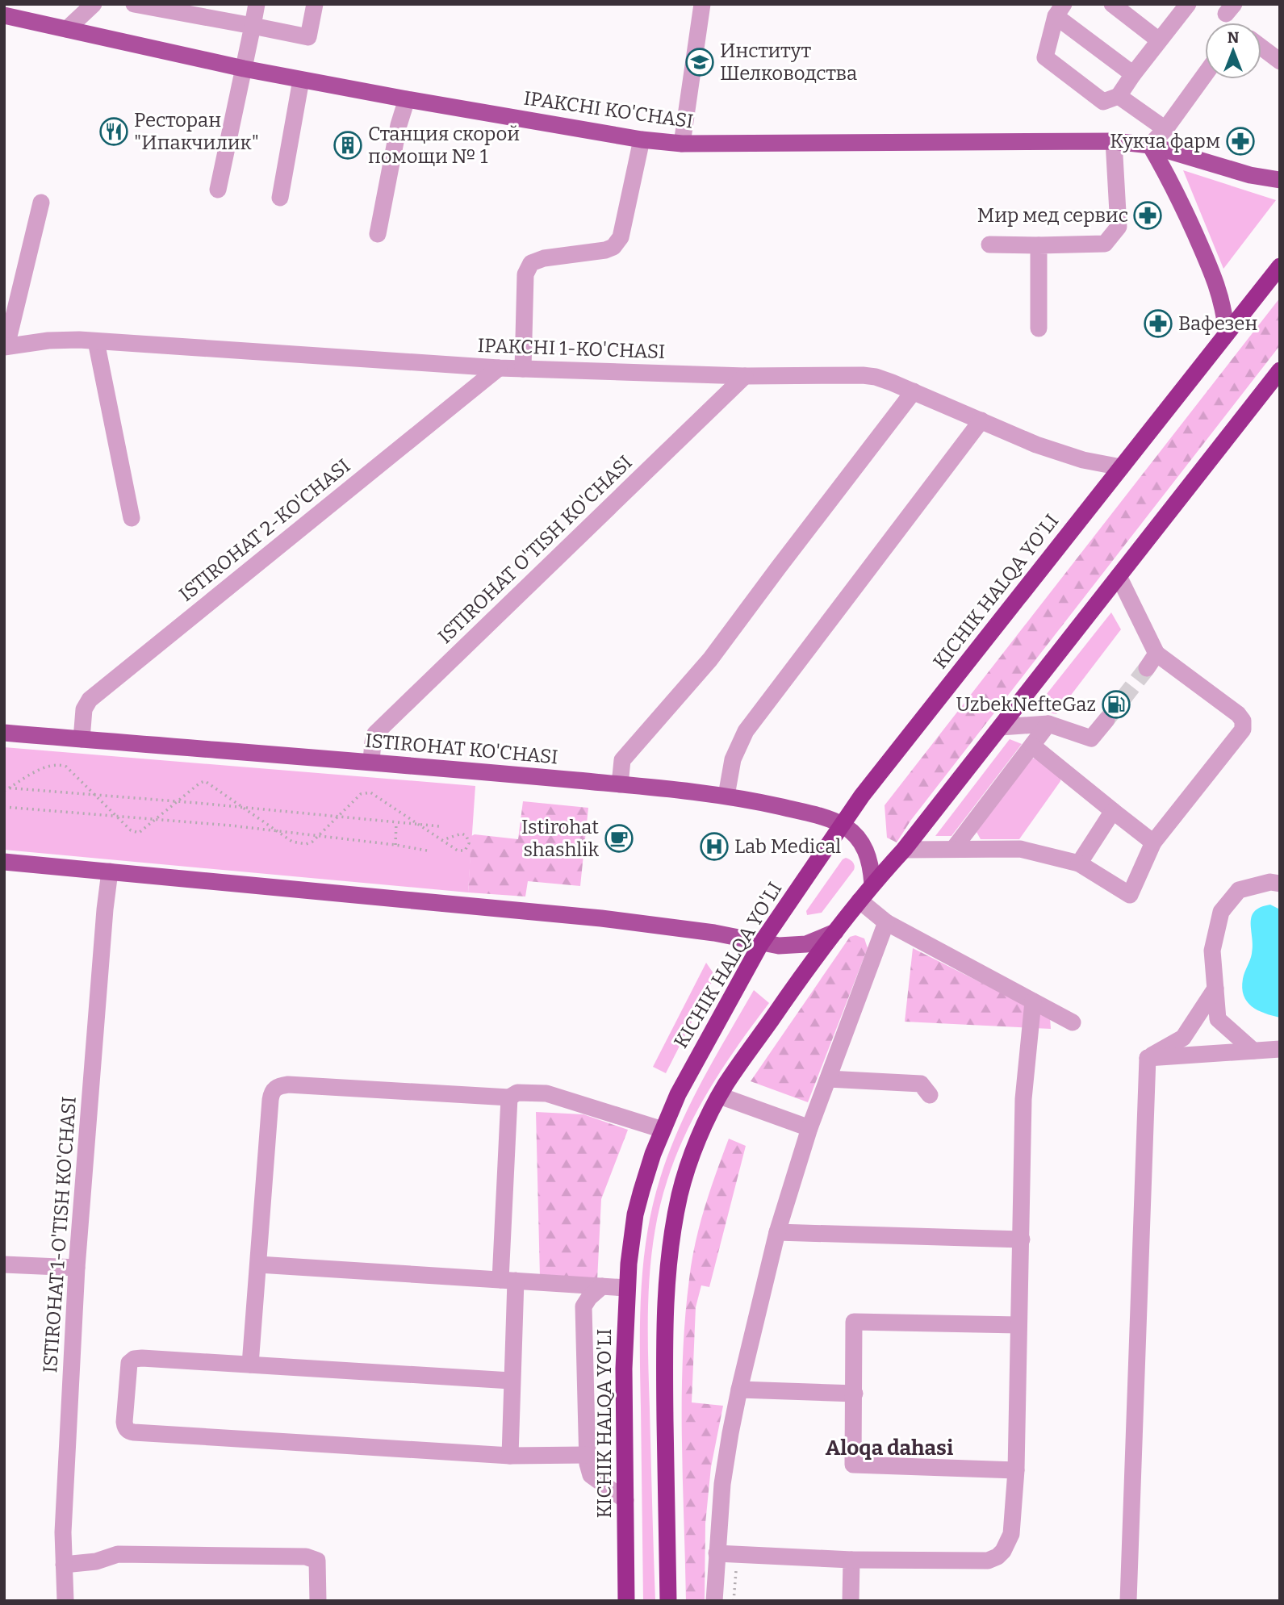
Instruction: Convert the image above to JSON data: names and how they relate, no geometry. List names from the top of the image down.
{
  "streets": {
    "highway": ["KICHIK HALQA YO'LI"],
    "main road": ["IPAKCHI KO'CHASI", "ISTIROHAT KO'CHASI"],
    "street": [
      "IPAKCHI 1-KO'CHASI",
      "ISTIROHAT 2-KO'CHASI",
      "ISTIROHAT O'TISH KO'CHASI",
      "ISTIROHAT 1-O'TISH KO'CHASI"
    ]
  },
  "crossings": [
    ["IPAKCHI 1-KO'CHASI", "ISTIROHAT 2-KO'CHASI"],
    ["IPAKCHI 1-KO'CHASI", "ISTIROHAT O'TISH KO'CHASI"],
    ["IPAKCHI 1-KO'CHASI", "KICHIK HALQA YO'LI"],
    ["ISTIROHAT 2-KO'CHASI", "ISTIROHAT KO'CHASI"],
    ["ISTIROHAT O'TISH KO'CHASI", "ISTIROHAT KO'CHASI"],
    ["KICHIK HALQA YO'LI", "ISTIROHAT KO'CHASI"]
  ],
  "districts": ["Aloqa dahasi"],
  "places": {
    "school or university": ["Институт Шелководства"],
    "restaurant": ["Ресторан \"Ипакчилик\""],
    "pharmacy": ["Кукча фарм", "Мир мед сервис", "Вафезен"],
    "building": ["Станция скорой помощи № 1"],
    "fuel station": ["UzbekNefteGaz"],
    "cafe": ["Istirohat shashlik"],
    "hospital": ["Lab Medical"]
  },
  "north": "top"
}
